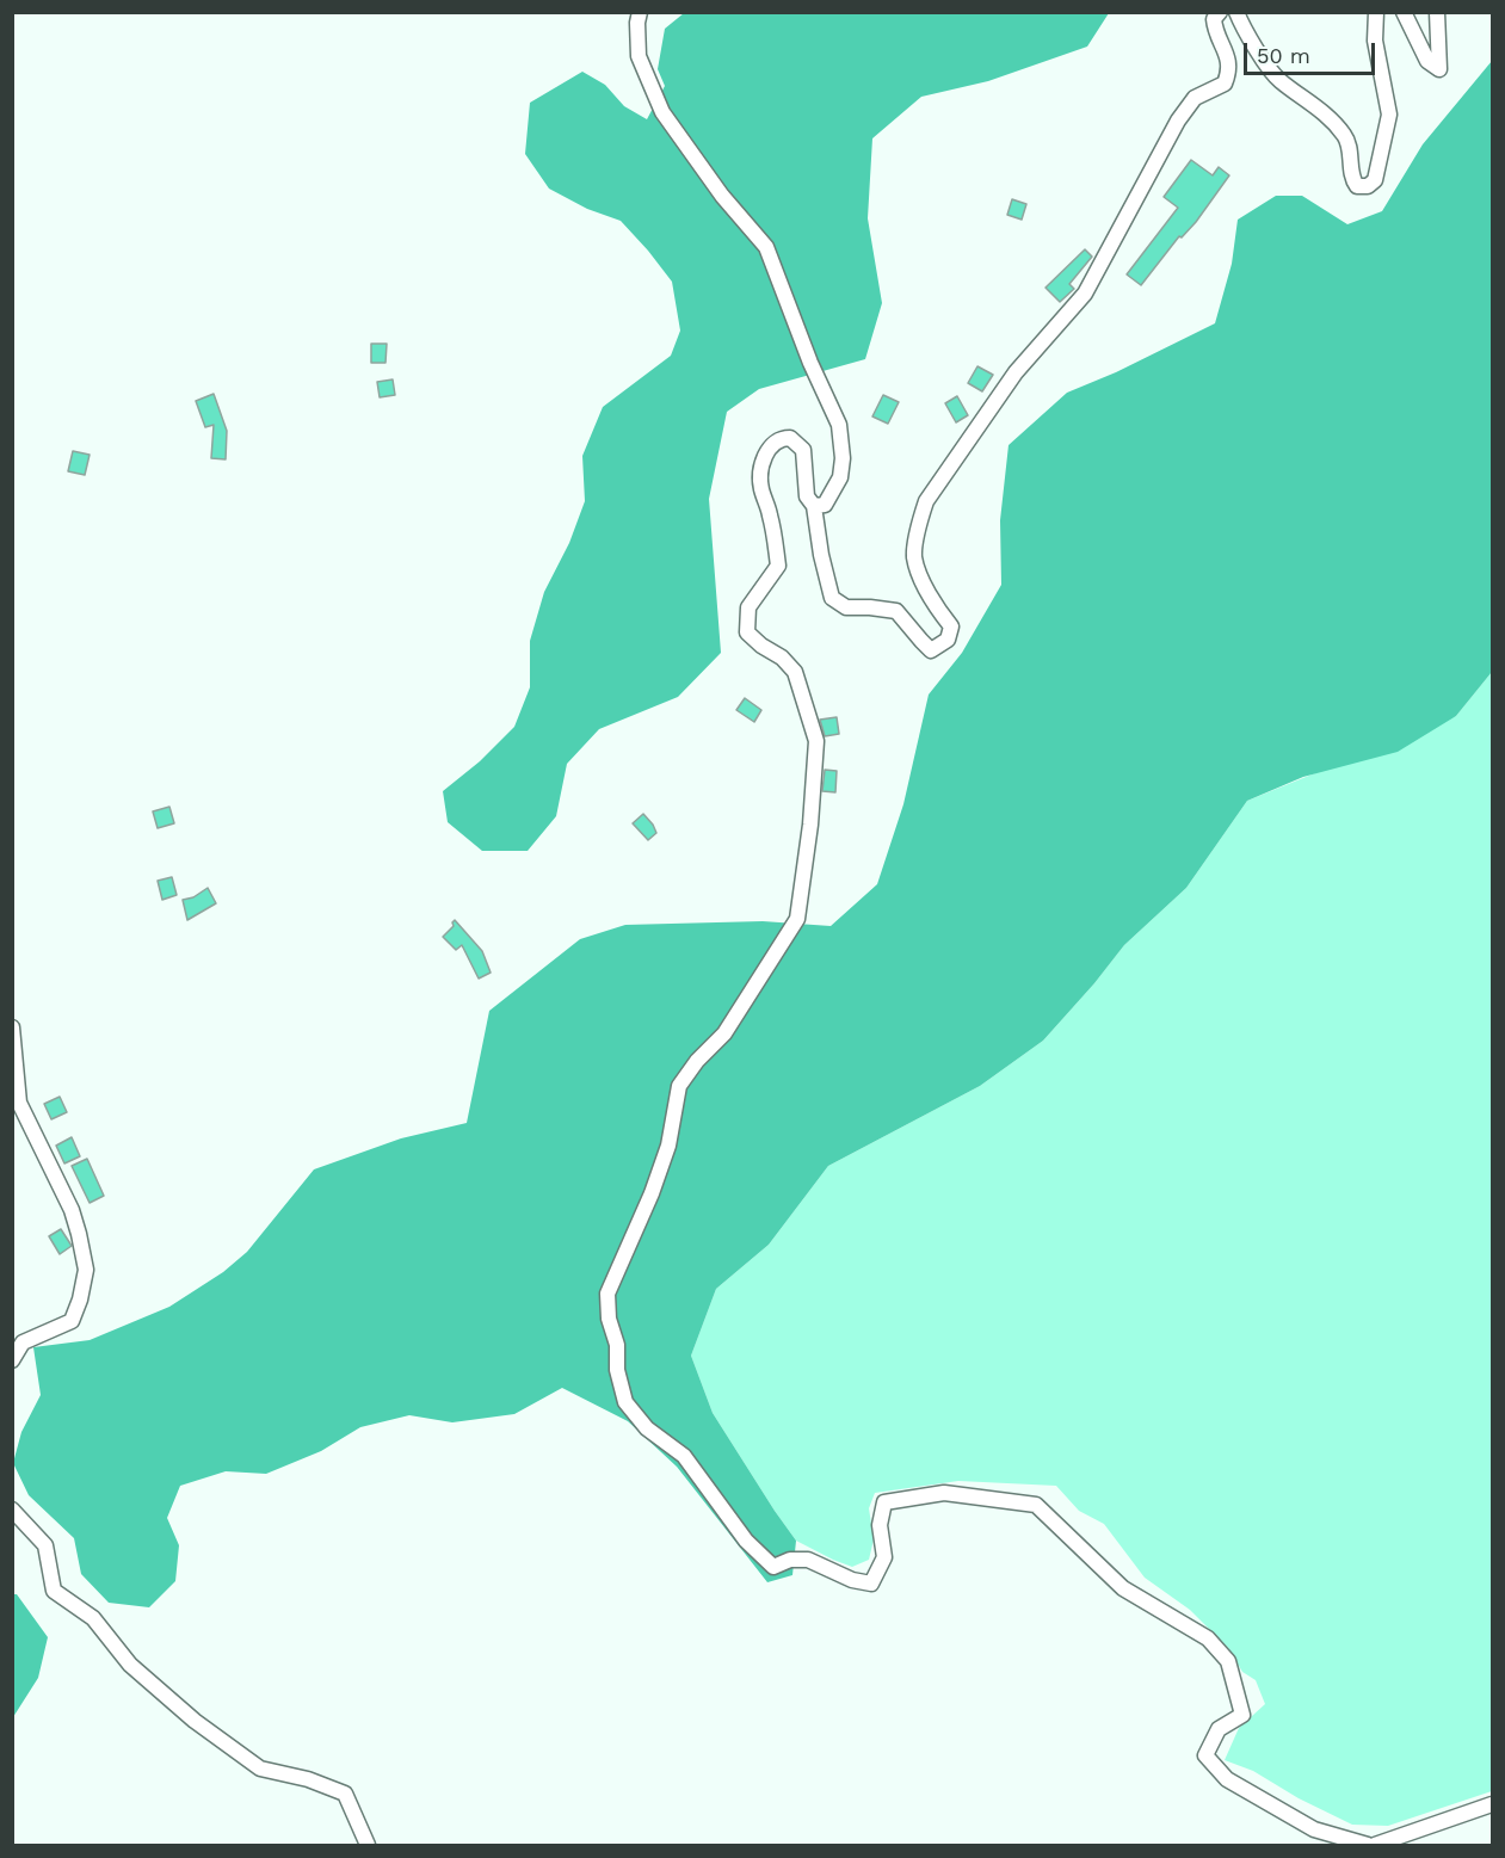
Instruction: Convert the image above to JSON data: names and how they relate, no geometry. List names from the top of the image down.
{
  "scale_bar": "50 m"
}
